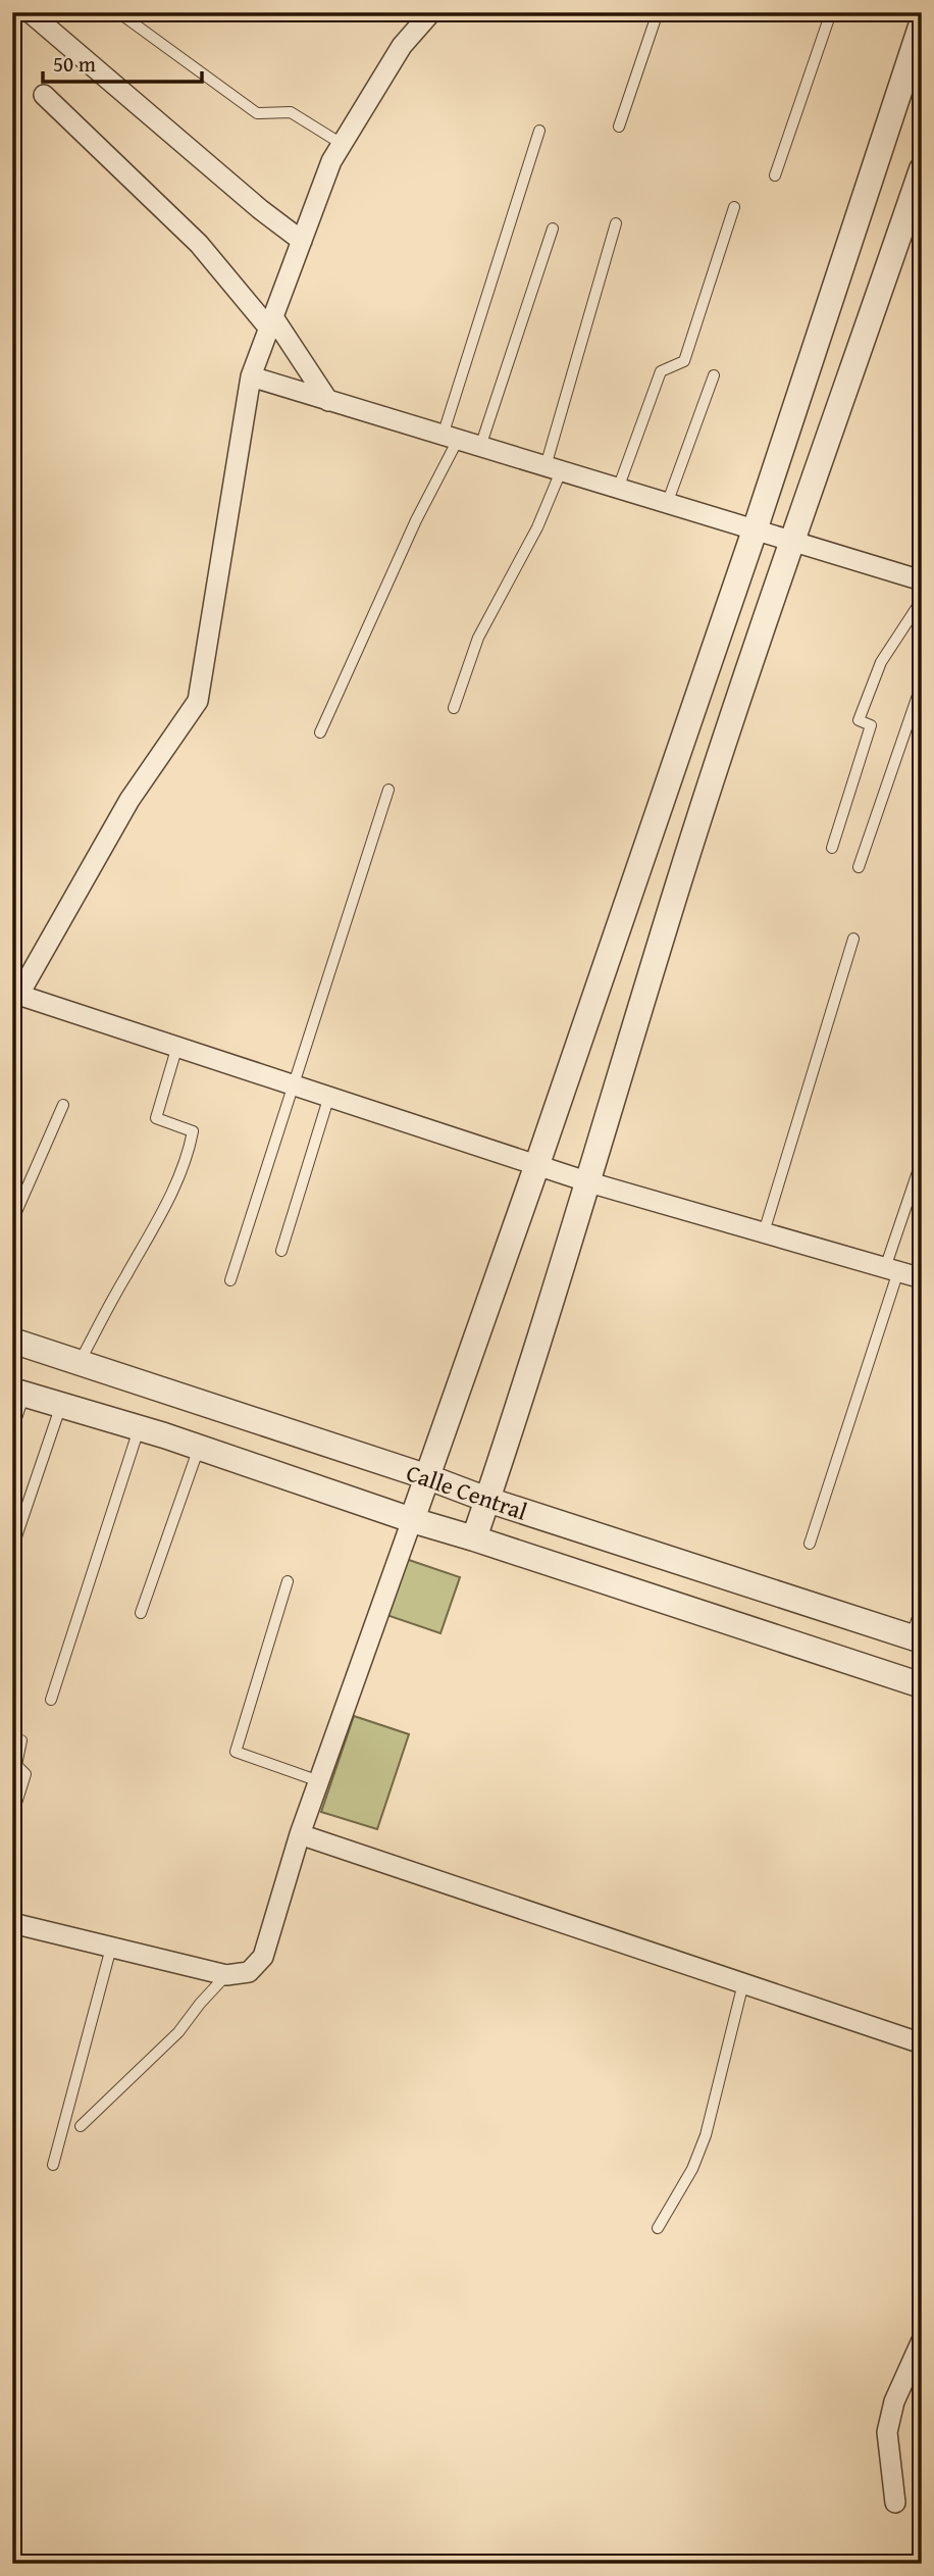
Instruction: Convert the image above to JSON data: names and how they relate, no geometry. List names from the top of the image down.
{
  "streets": {
    "street": ["Calle Central"]
  },
  "scale_bar": "50 m"
}
